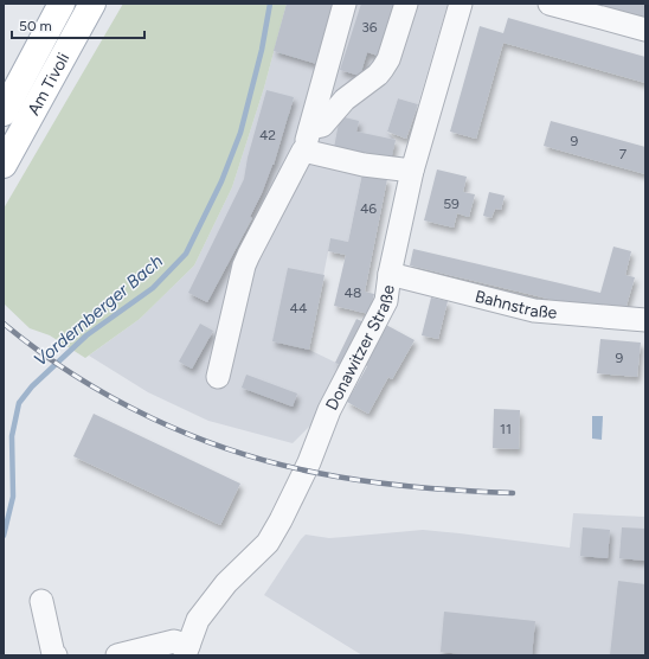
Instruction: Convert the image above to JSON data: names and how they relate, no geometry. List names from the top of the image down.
{
  "streets": {
    "main road": ["Am Tivoli"],
    "street": ["Bahnstraße", "Donawitzer Straße"]
  },
  "crossings": [
    ["Bahnstraße", "Donawitzer Straße"]
  ],
  "water": ["Vordernberger Bach"],
  "house_numbers": [
    "36",
    "42",
    "9",
    "7",
    "59",
    "46",
    "48",
    "44",
    "9",
    "11"
  ],
  "scale_bar": "50 m"
}
